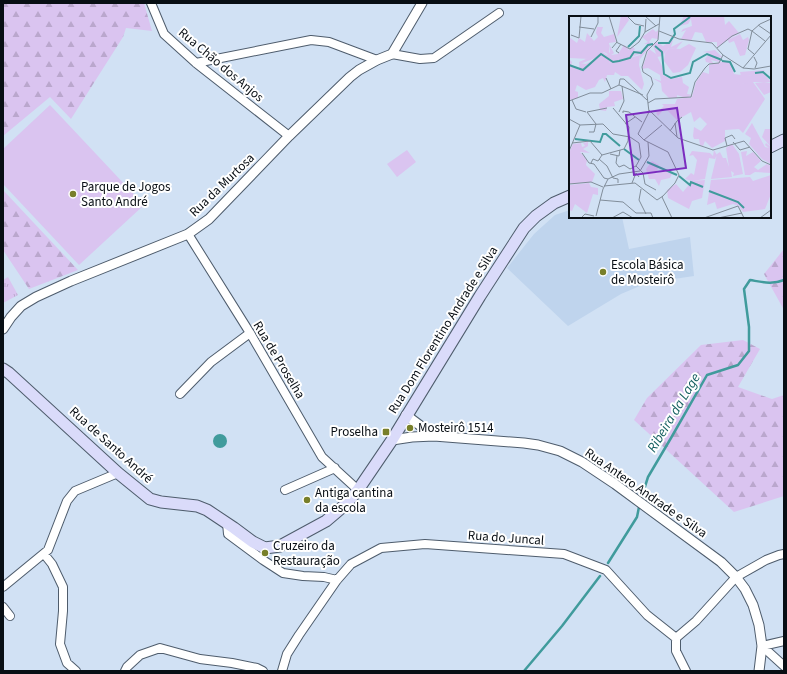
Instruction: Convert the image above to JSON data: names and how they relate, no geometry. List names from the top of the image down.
{
  "streets": {
    "main road": ["Rua Dom Florentino Andrade e Silva", "Rua de Santo André"],
    "street": [
      "Rua Chão dos Anjos",
      "Rua da Murtosa",
      "Rua de Proselha",
      "Rua Antero Andrade e Silva",
      "Rua do Juncal"
    ]
  },
  "crossings": [
    ["Rua Chão dos Anjos", "Rua da Murtosa"],
    ["Rua da Murtosa", "Rua de Proselha"],
    ["Rua Dom Florentino Andrade e Silva", "Rua de Proselha"],
    ["Rua Dom Florentino Andrade e Silva", "Rua de Santo André"],
    ["Rua Dom Florentino Andrade e Silva", "Rua Antero Andrade e Silva"]
  ],
  "water": ["Ribeira da Lage"],
  "places": {
    "other": [
      "Parque de Jogos Santo André",
      "Escola Básica de Mosteirô",
      "Mosteirô 1514",
      "Antiga cantina da escola",
      "Cruzeiro da Restauração"
    ],
    "transit": ["Proselha"]
  }
}
